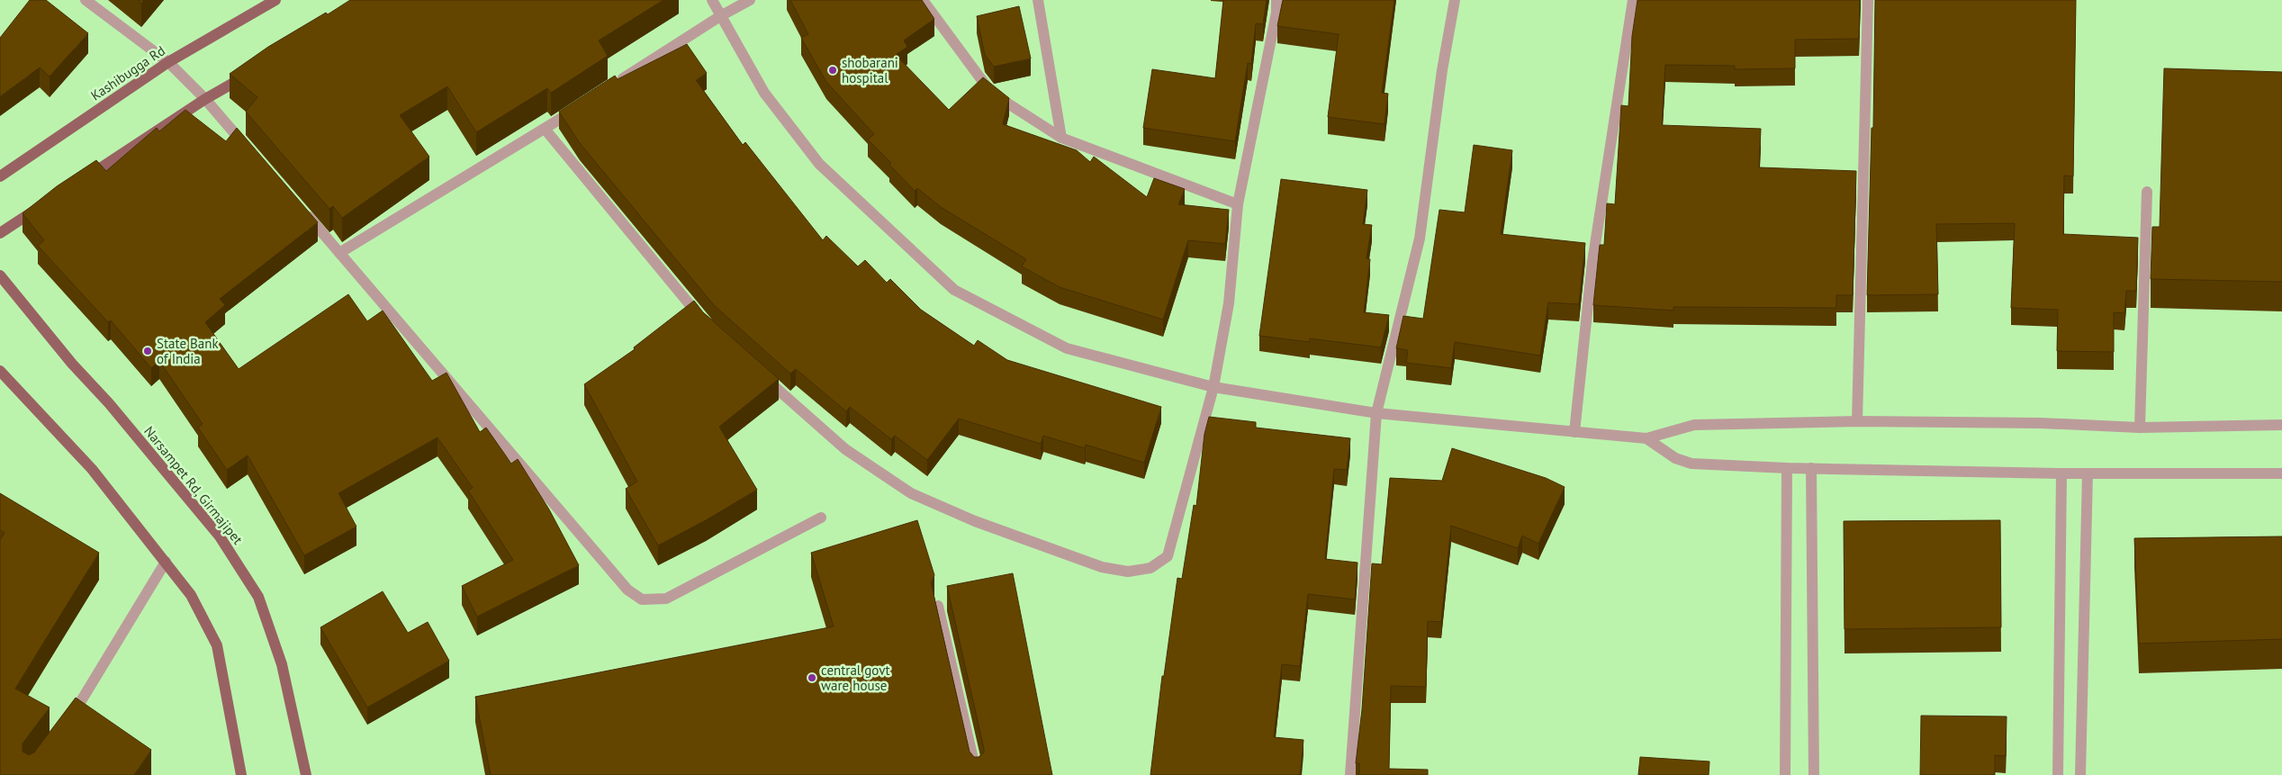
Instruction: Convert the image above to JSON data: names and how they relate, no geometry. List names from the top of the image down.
{
  "streets": {
    "main road": ["Kashibugga Rd", "Narsampet Rd, Girmajipet"]
  },
  "places": ["shobarani hospital", "State Bank of India", "central govt ware house"]
}
